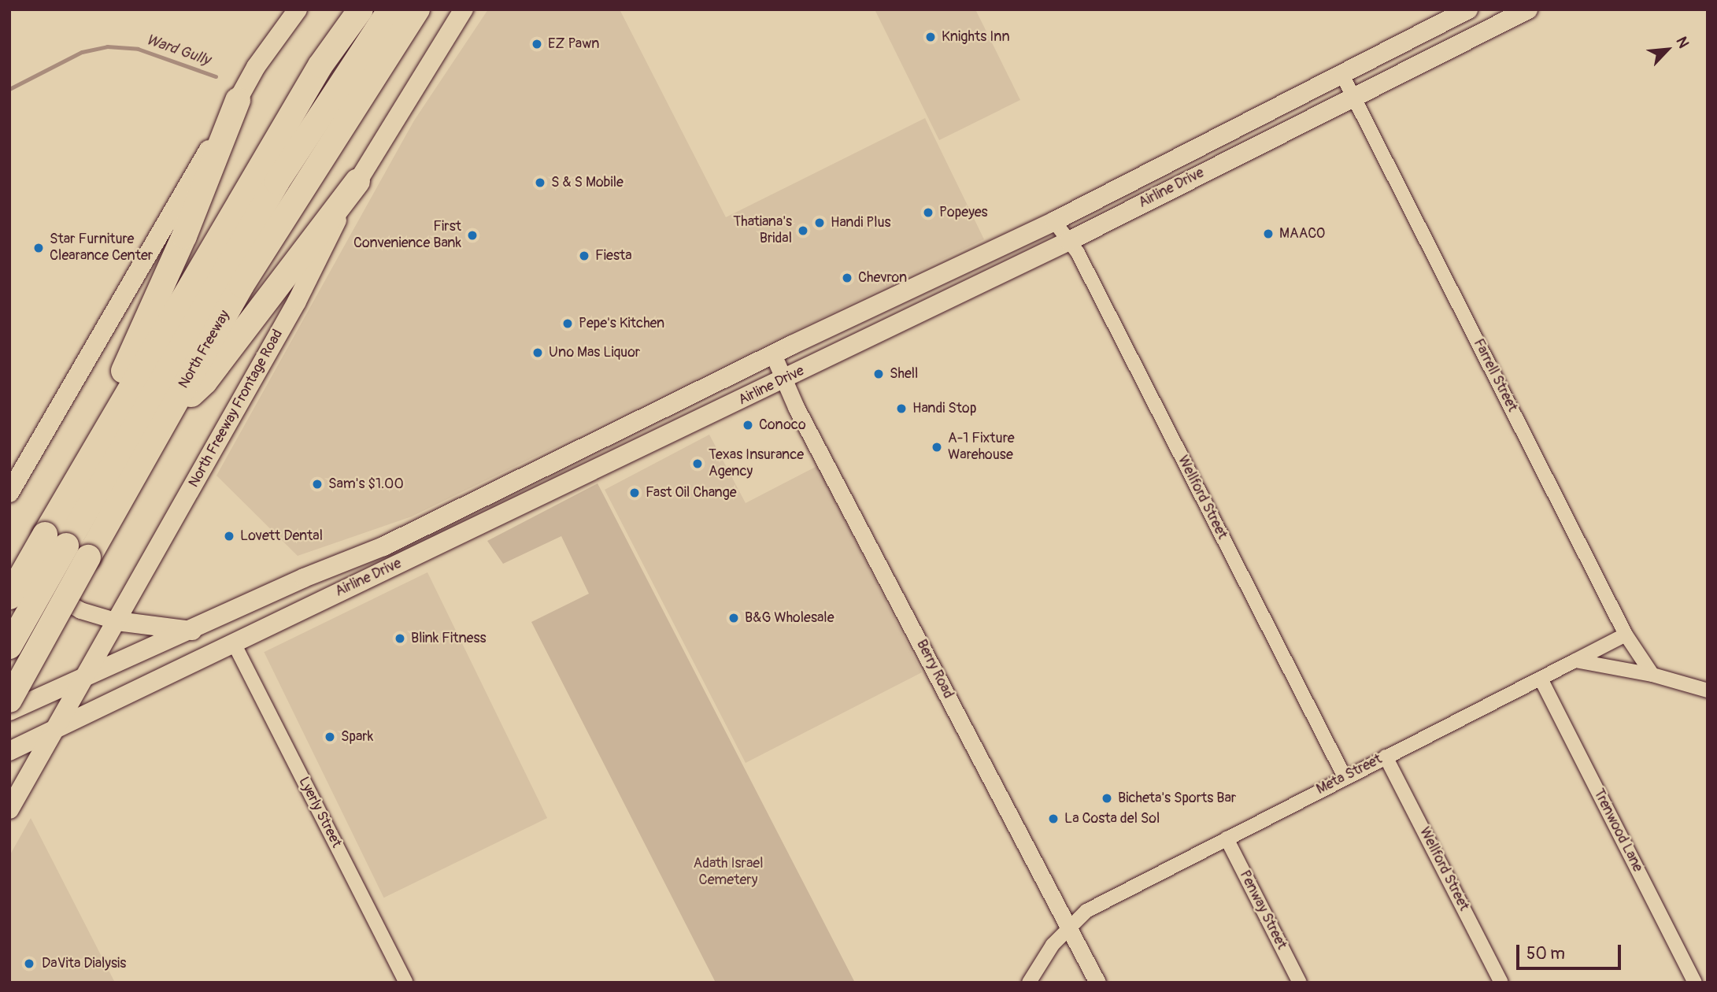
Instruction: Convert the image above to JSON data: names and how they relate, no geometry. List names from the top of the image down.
{
  "streets": {
    "highway": ["North Freeway"],
    "main road": ["Airline Drive", "North Freeway Frontage Road"],
    "street": [
      "Farrell Street",
      "Wellford Street",
      "Berry Road",
      "Meta Street",
      "Lyerly Street",
      "Trenwood Lane",
      "Penway Street"
    ]
  },
  "crossings": [
    ["Airline Drive", "Farrell Street"],
    ["Airline Drive", "North Freeway Frontage Road"],
    ["Airline Drive", "Wellford Street"],
    ["Airline Drive", "Berry Road"],
    ["Airline Drive", "Lyerly Street"],
    ["Farrell Street", "Meta Street"],
    ["Wellford Street", "Meta Street"],
    ["Berry Road", "Meta Street"],
    ["Meta Street", "Trenwood Lane"],
    ["Meta Street", "Penway Street"]
  ],
  "water": ["Ward Gully"],
  "parks": ["Adath Israel Cemetery"],
  "places": [
    "Knights Inn",
    "EZ Pawn",
    "S & S Mobile",
    "Popeyes",
    "Handi Plus",
    "Thatiana's Bridal",
    "MAACO",
    "First Convenience Bank",
    "Star Furniture Clearance Center",
    "Fiesta",
    "Chevron",
    "Pepe's Kitchen",
    "Uno Mas Liquor",
    "Shell",
    "Handi Stop",
    "Conoco",
    "A-1 Fixture Warehouse",
    "Texas Insurance Agency",
    "Sam's $1.00",
    "Fast Oil Change",
    "Lovett Dental",
    "B&G Wholesale",
    "Blink Fitness",
    "Spark",
    "Bicheta's Sports Bar",
    "La Costa del Sol",
    "DaVita Dialysis"
  ],
  "scale_bar": "50 m",
  "north": "top right"
}
